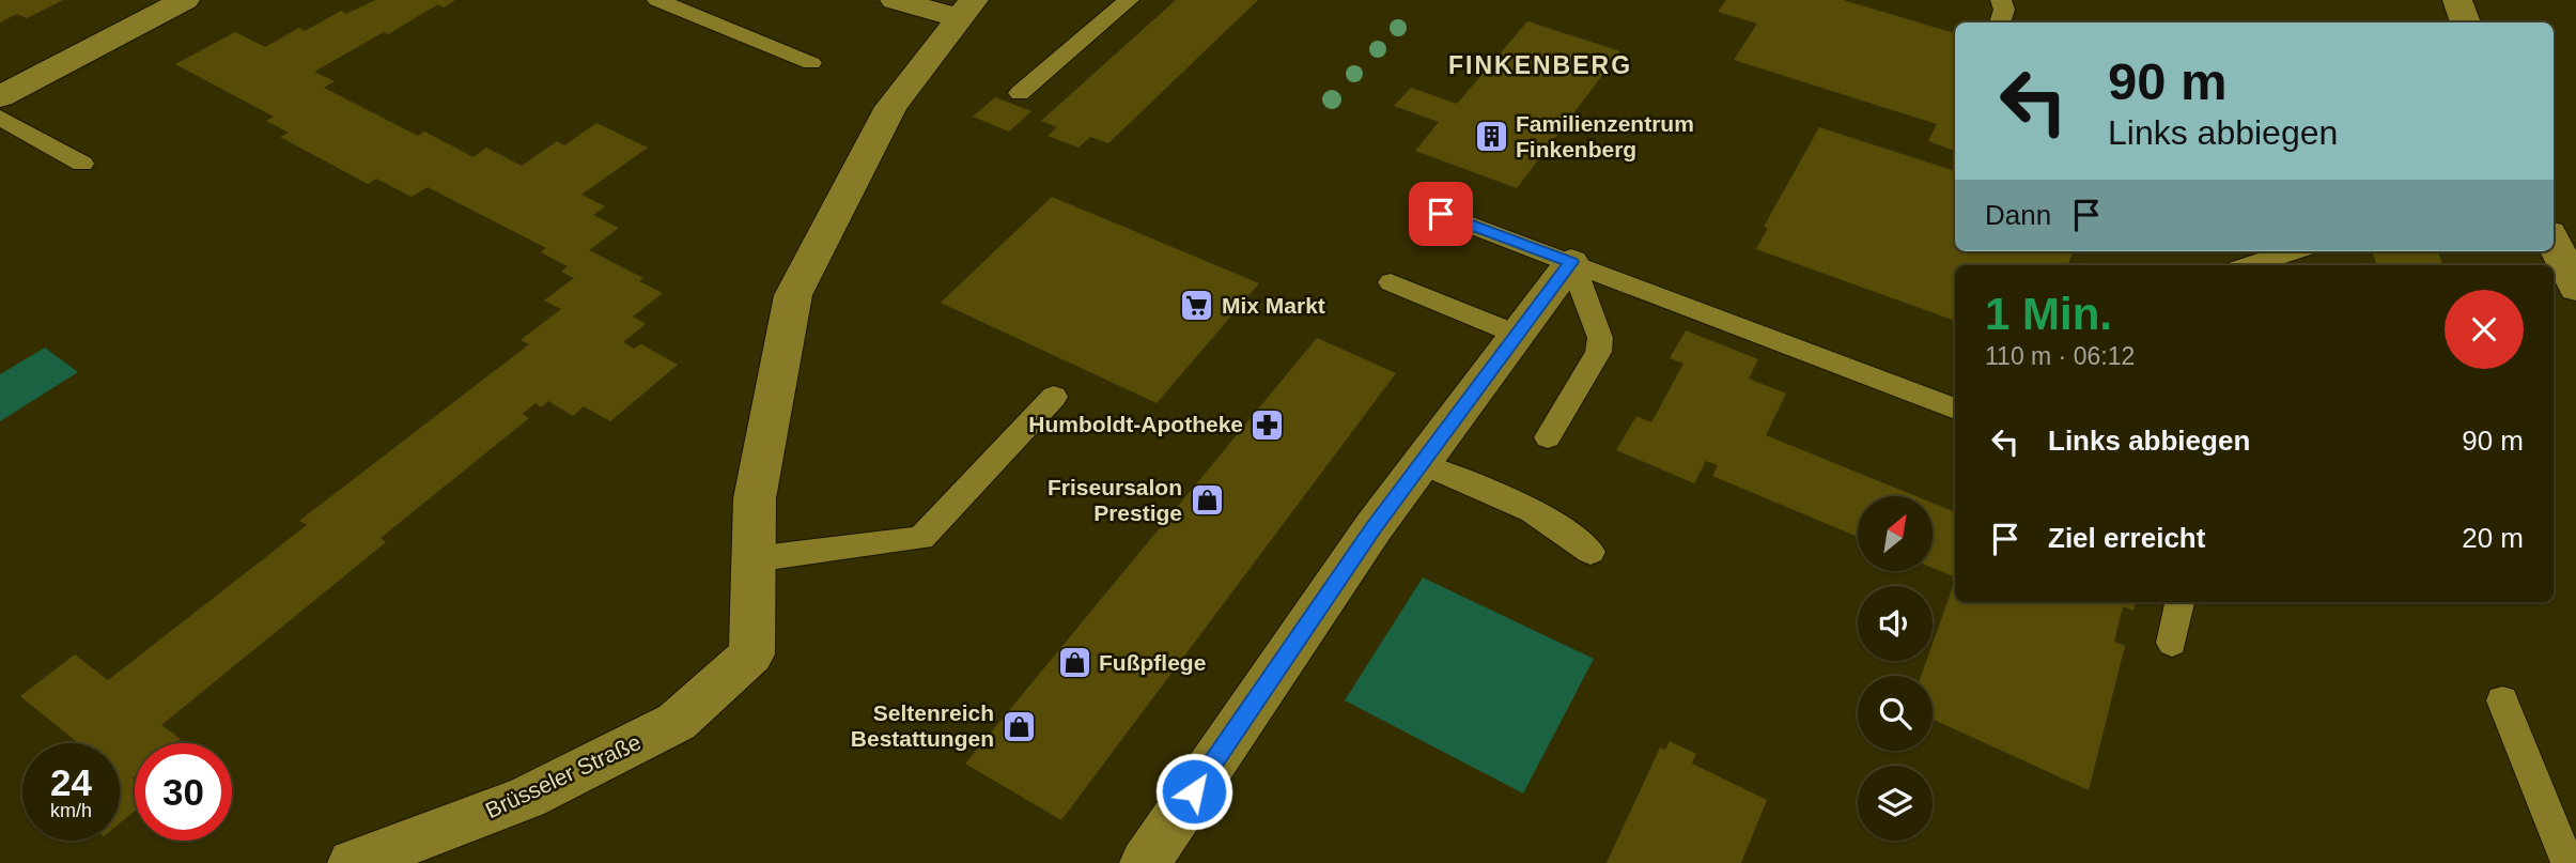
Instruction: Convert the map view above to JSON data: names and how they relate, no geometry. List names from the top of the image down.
{
  "streets": {
    "street": ["Brüsseler Straße"]
  },
  "districts": ["FINKENBERG"],
  "places": {
    "building": ["Familienzentrum Finkenberg"],
    "supermarket": ["Mix Markt"],
    "pharmacy": ["Humboldt-Apotheke"],
    "shop": ["Friseursalon Prestige", "Fußpflege", "Seltenreich Bestattungen"]
  },
  "north": "top right",
  "page": {
    "turn": ["90 m", "Links abbiegen"],
    "then": "Dann",
    "heading": ["1 Min.", "110 m · 06:12"],
    "list": [
      {
        "name": "Links abbiegen",
        "value": "90 m"
      },
      {
        "name": "Ziel erreicht",
        "value": "20 m"
      }
    ],
    "speed": "24 km/h",
    "limit": "30"
  }
}
